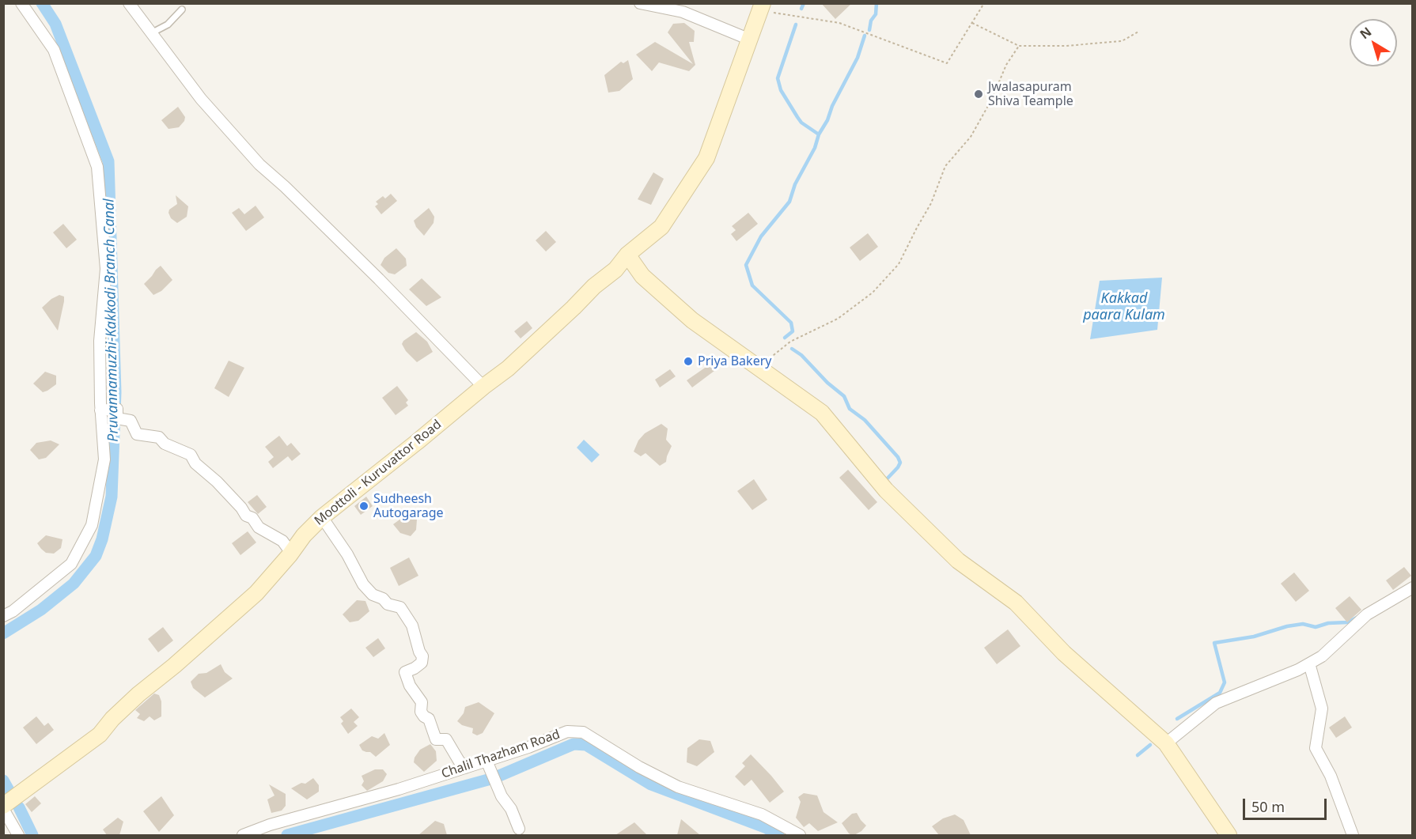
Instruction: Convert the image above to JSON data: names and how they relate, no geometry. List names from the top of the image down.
{
  "streets": {
    "main road": ["Moottoli - Kuruvattor Road"],
    "street": ["Chalil Thazham Road"]
  },
  "water": ["Kakkad paara Kulam", "Pruvannamuzhi-Kakkodi Branch Canal"],
  "places": ["Jwalasapuram Shiva Teample", "Priya Bakery", "Sudheesh Autogarage"],
  "scale_bar": "50 m",
  "north": "top left"
}
